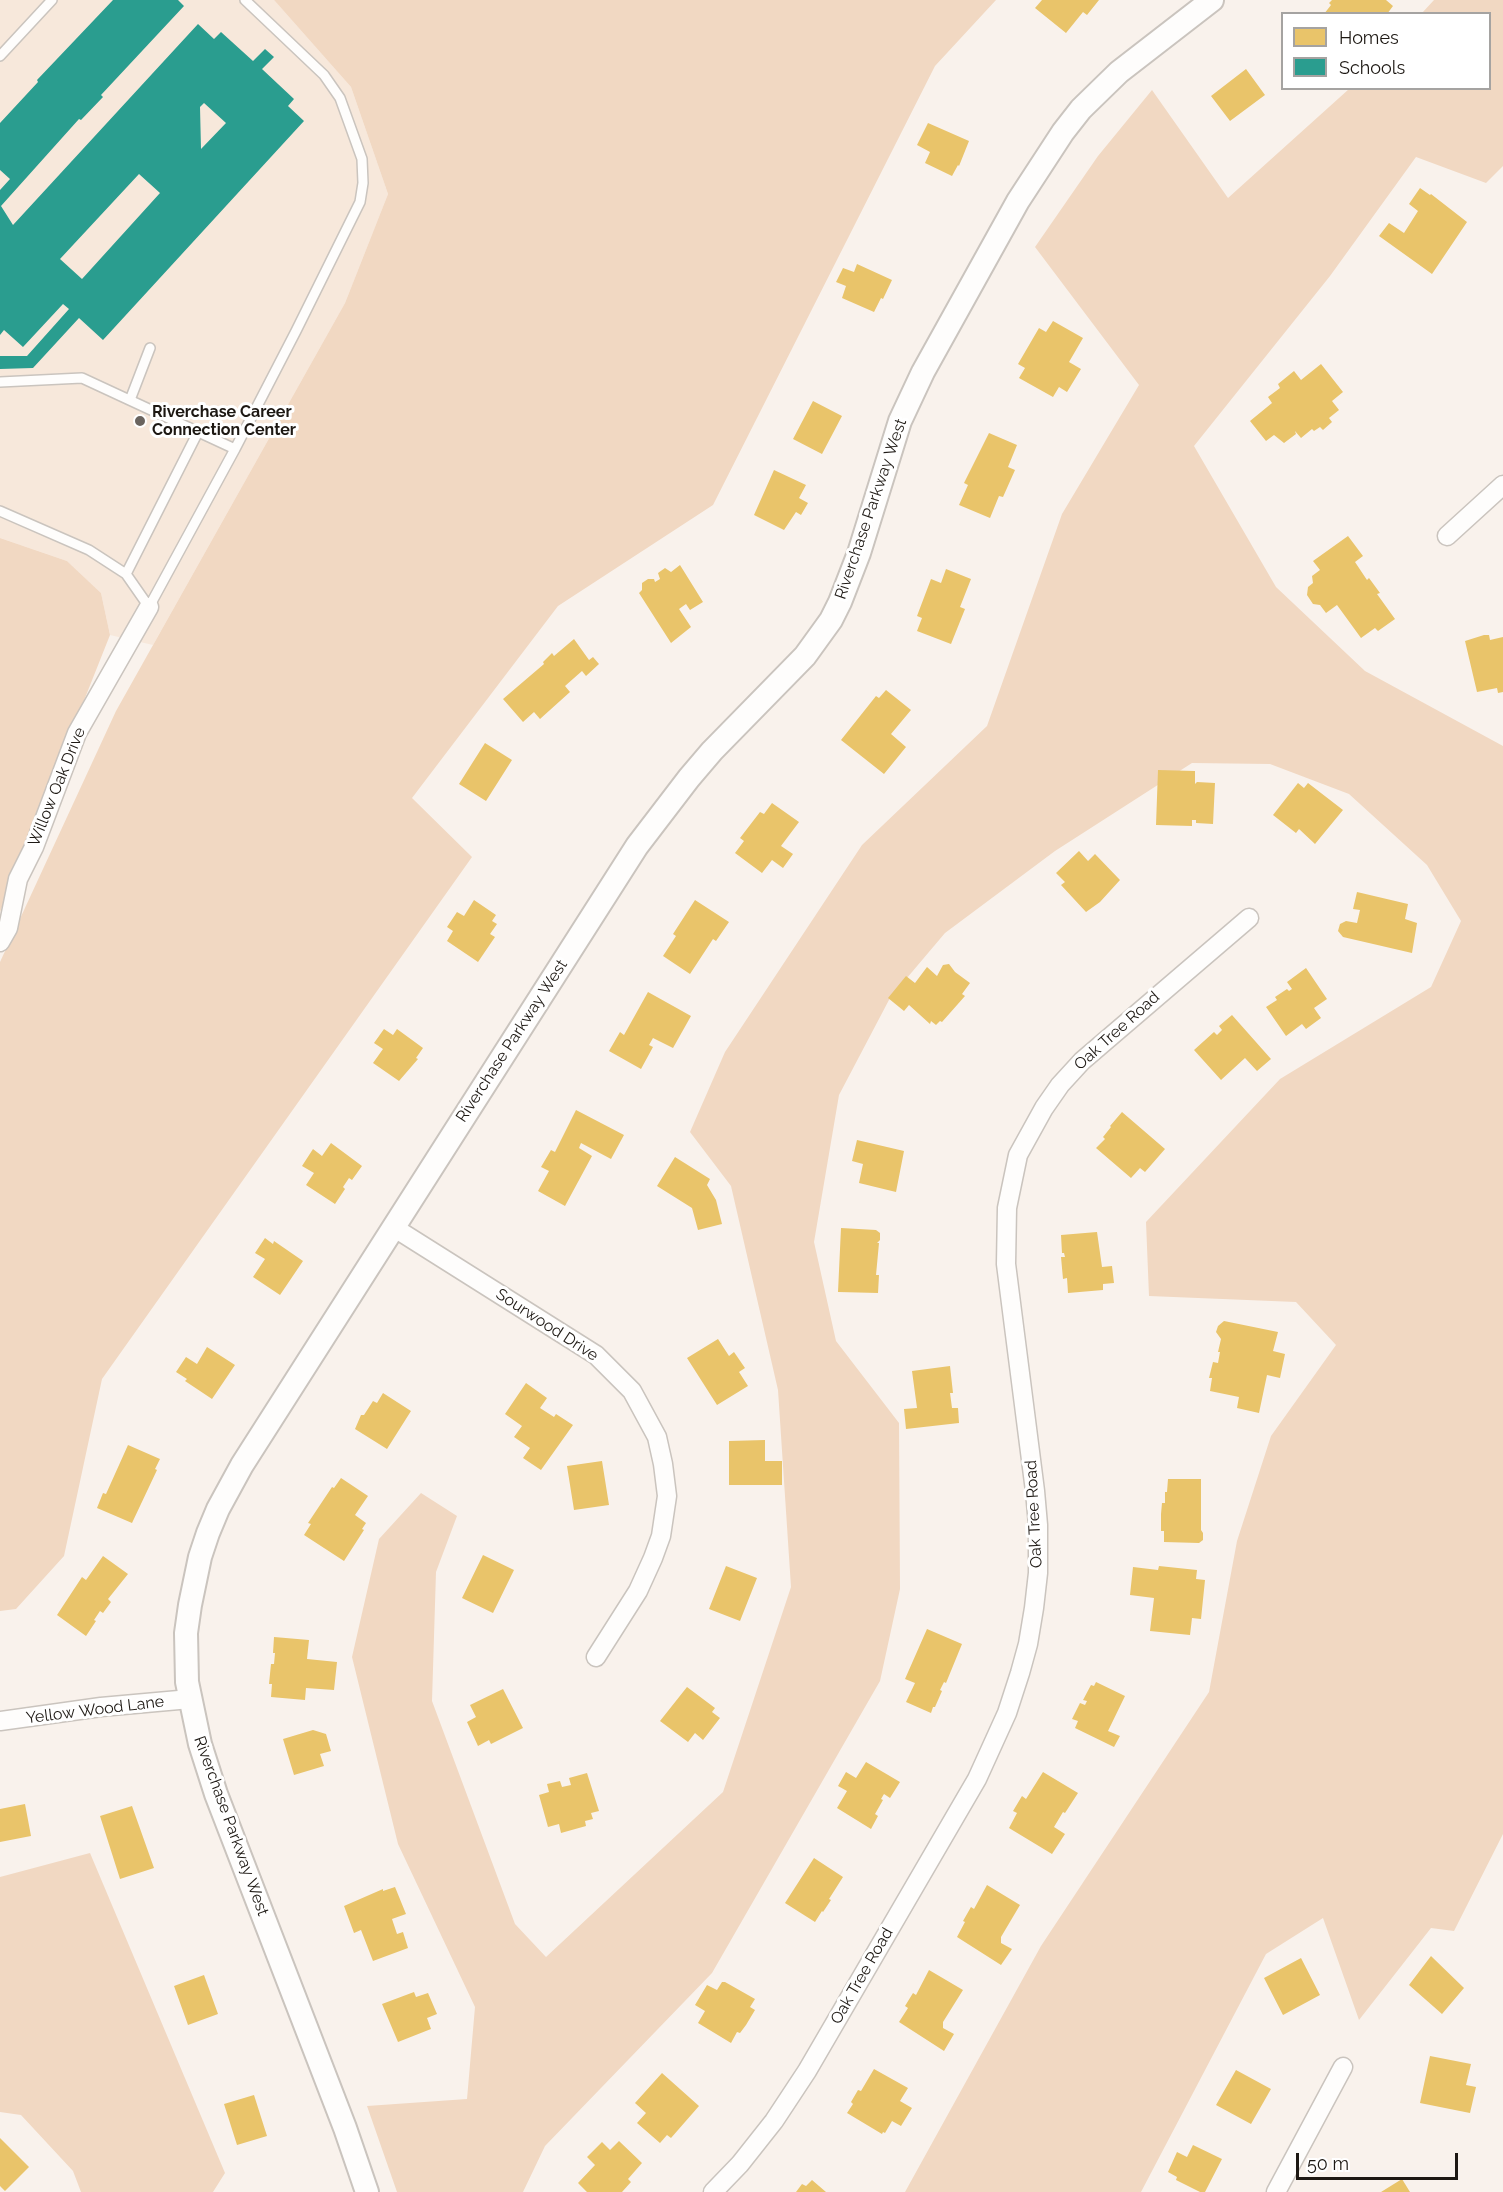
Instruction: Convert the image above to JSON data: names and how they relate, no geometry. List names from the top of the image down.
{
  "streets": {
    "street": [
      "Riverchase Parkway West",
      "Willow Oak Drive",
      "Oak Tree Road",
      "Sourwood Drive",
      "Yellow Wood Lane"
    ]
  },
  "crossings": [
    ["Riverchase Parkway West", "Sourwood Drive"],
    ["Riverchase Parkway West", "Yellow Wood Lane"]
  ],
  "places": ["Riverchase Career Connection Center"],
  "legend": ["Homes", "Schools"],
  "scale_bar": "50 m"
}
